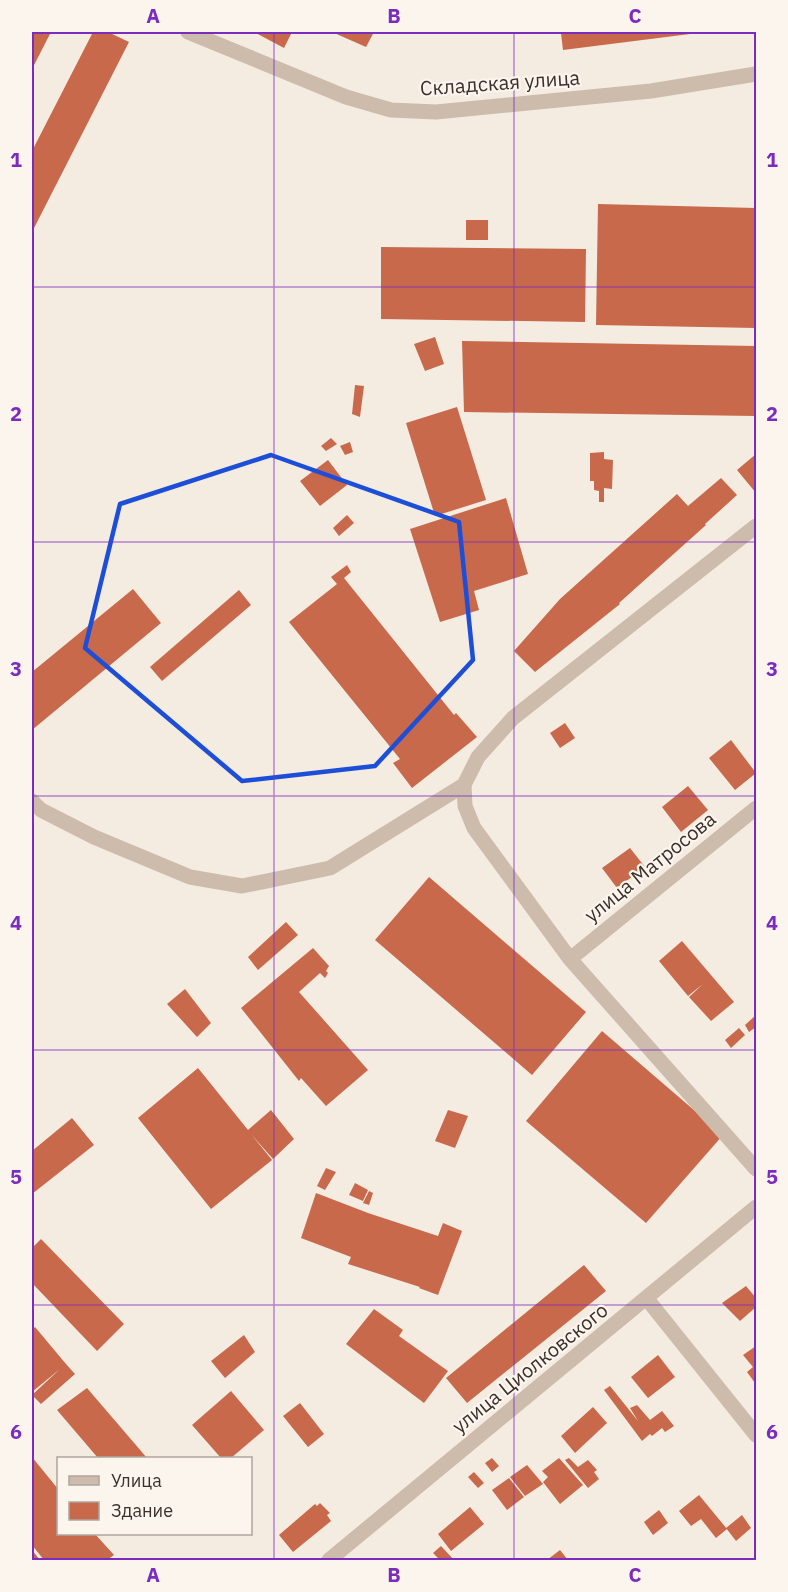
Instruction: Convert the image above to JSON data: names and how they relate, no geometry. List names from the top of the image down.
{
  "streets": {
    "street": ["Складская улица", "улица Матросова", "улица Циолковского"]
  },
  "legend": ["Улица", "Здание"],
  "grid": {
    "columns": ["A", "B", "C"],
    "rows": [
      "1",
      "2",
      "3",
      "4",
      "5",
      "6"
    ]
  }
}
